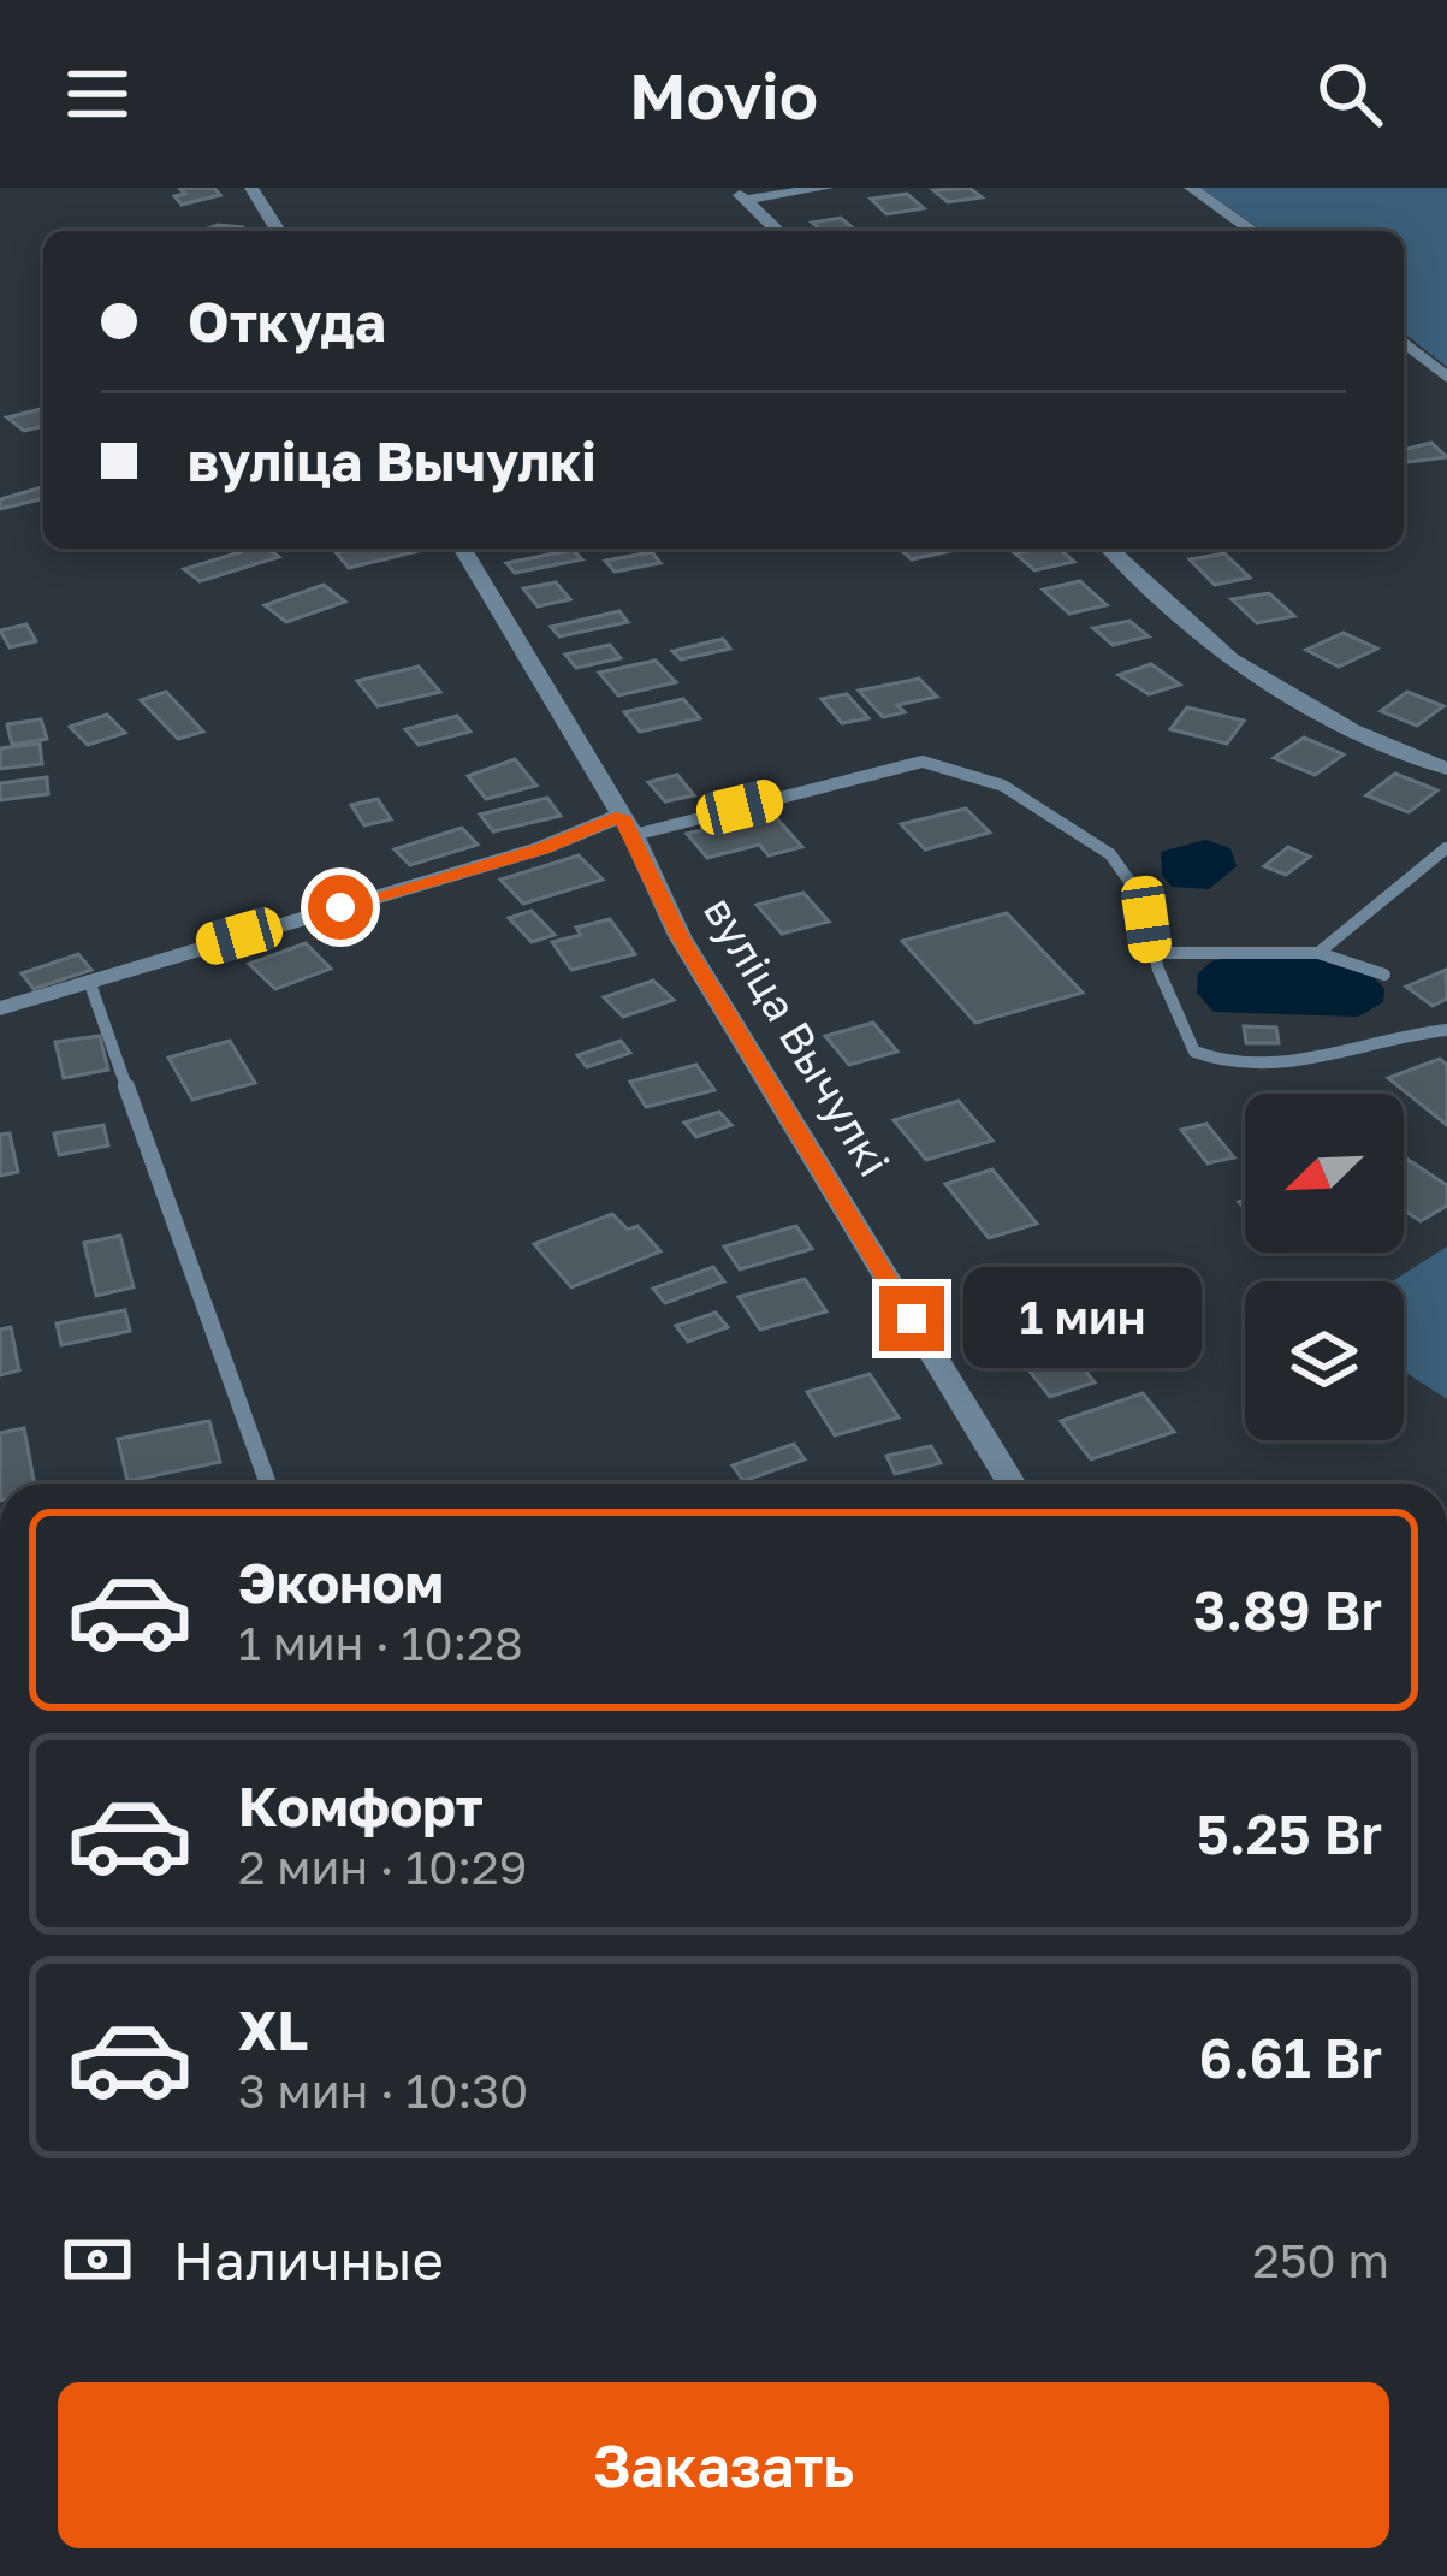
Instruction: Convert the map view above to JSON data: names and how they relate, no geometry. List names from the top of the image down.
{
  "streets": {
    "street": ["вуліца Вычулкі"]
  },
  "north": "bottom left",
  "page": {
    "header": "Movio",
    "banner": ["Откуда", "вуліца Вычулкі"],
    "bubble": "1 мин",
    "list": [
      {
        "name": "Эконом",
        "note": "1 мин · 10:28",
        "value": "3.89 Br"
      },
      {
        "name": "Комфорт",
        "note": "2 мин · 10:29",
        "value": "5.25 Br"
      },
      {
        "name": "XL",
        "note": "3 мин · 10:30",
        "value": "6.61 Br"
      }
    ],
    "pay": ["Наличные", "250 m"],
    "buttons": "Заказать"
  }
}
